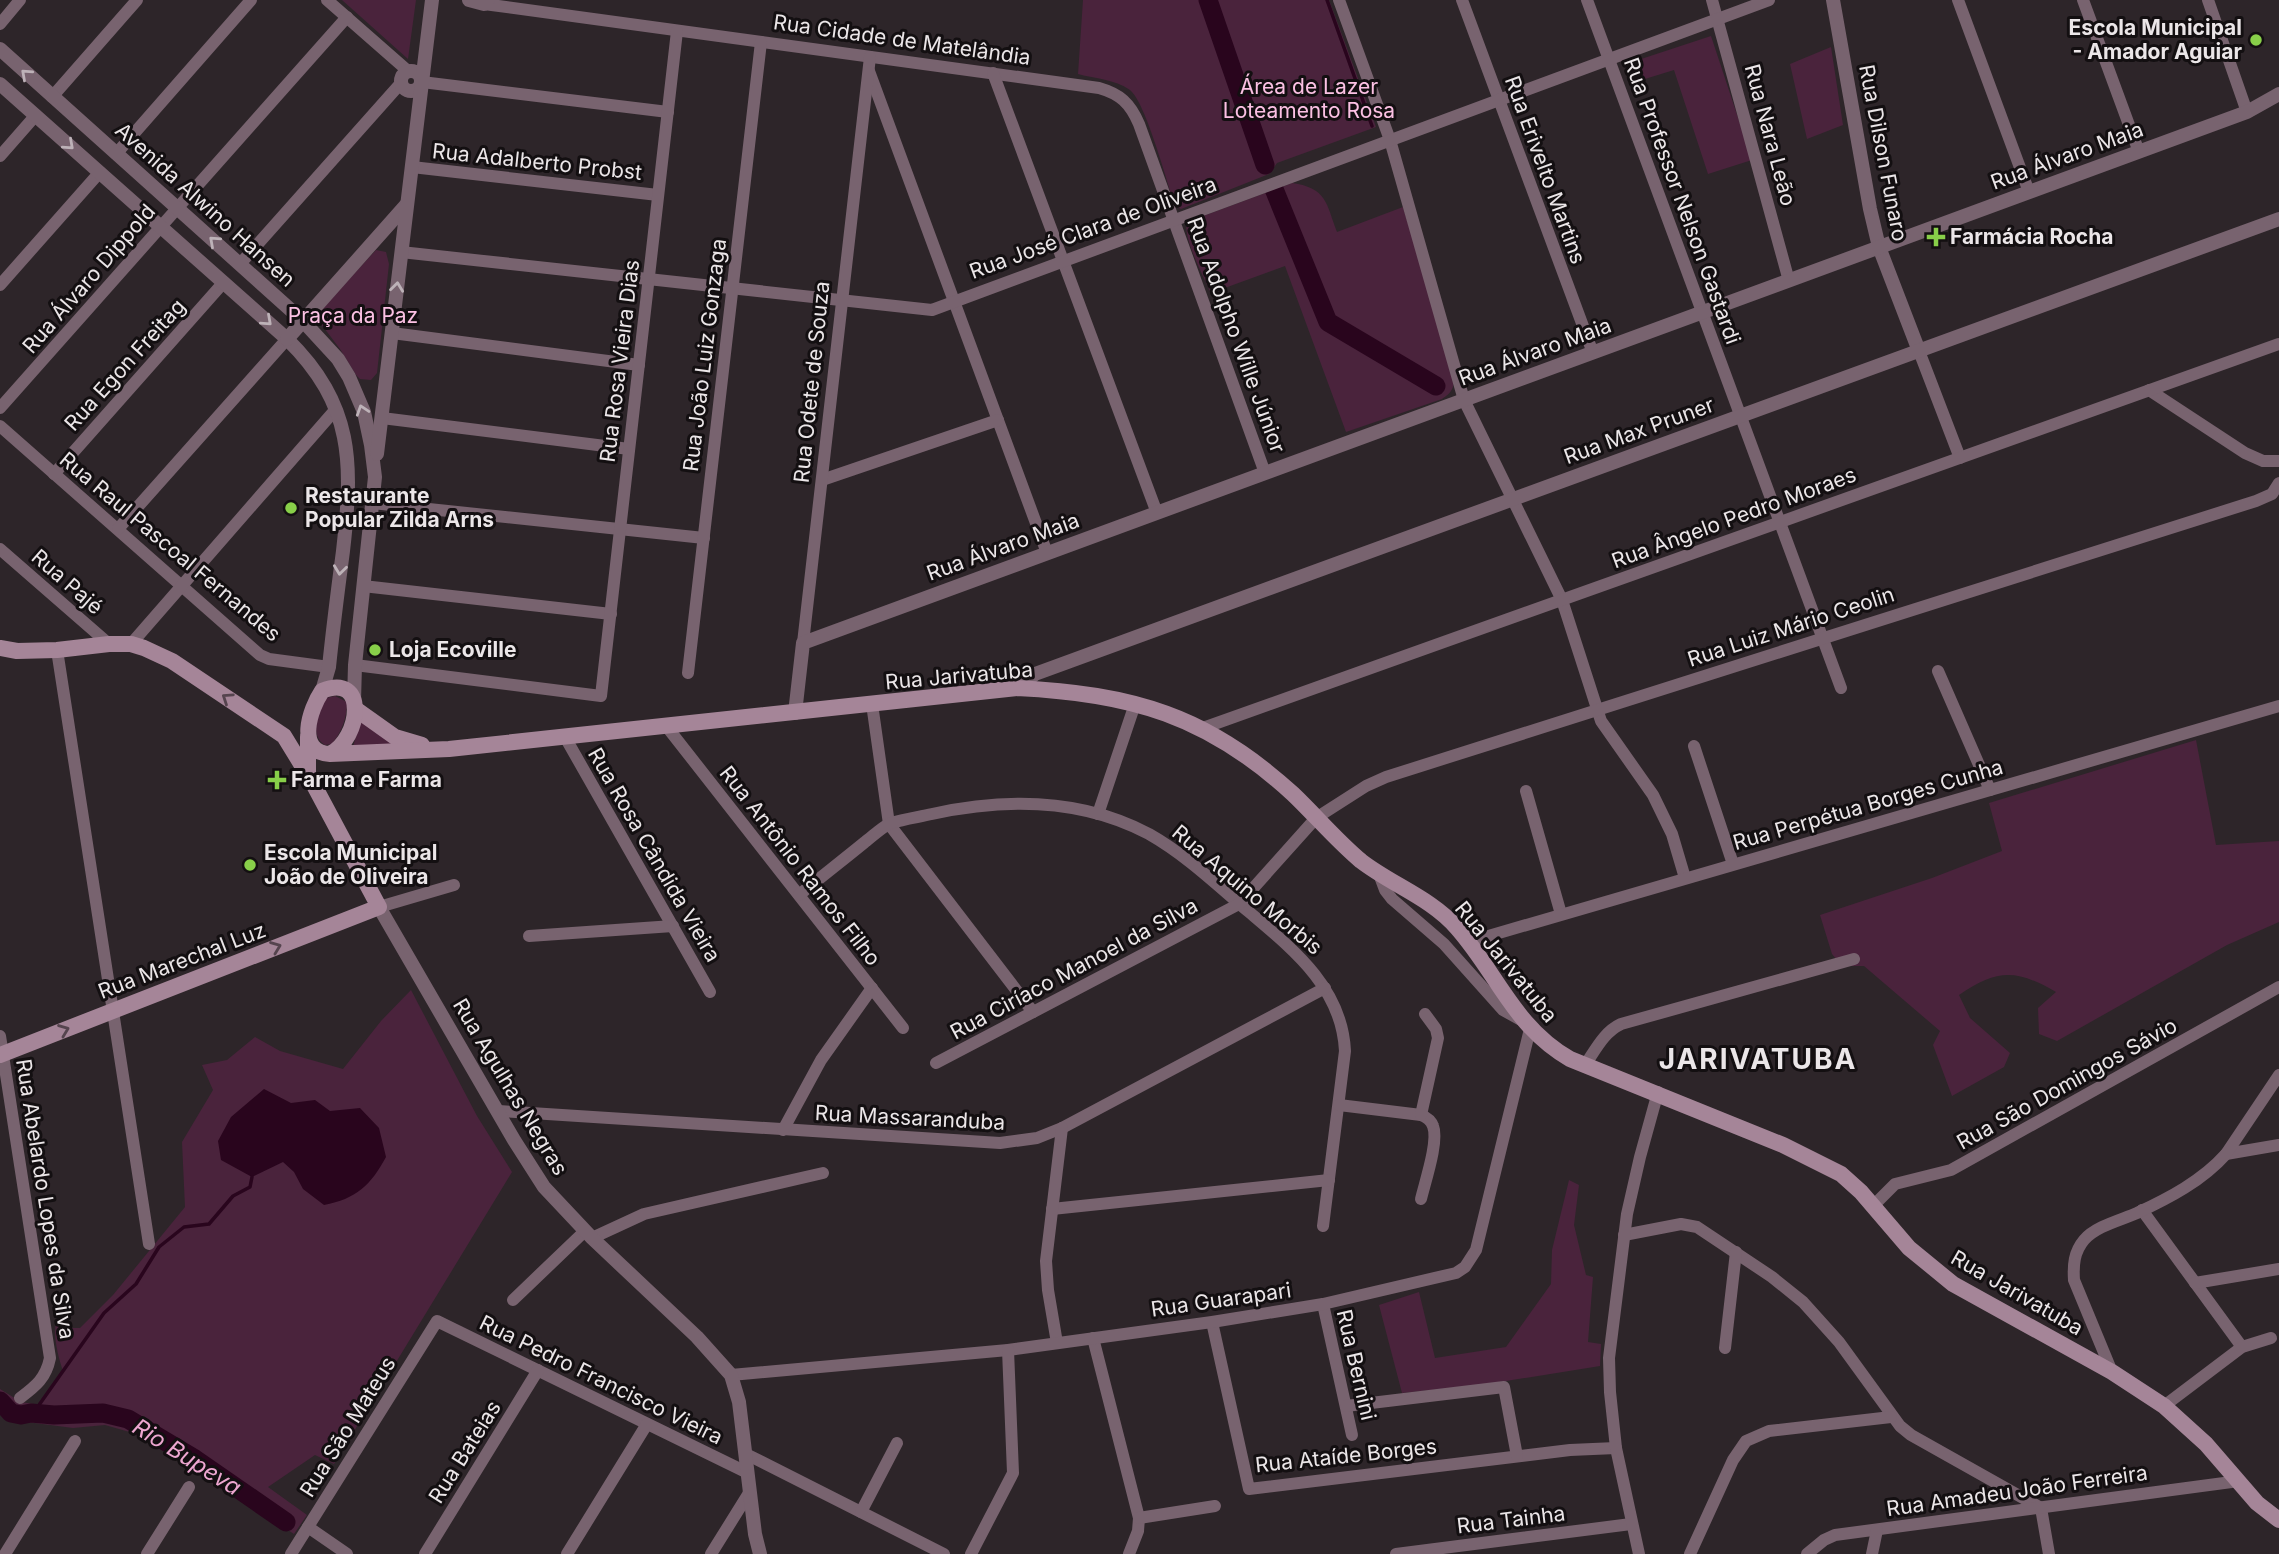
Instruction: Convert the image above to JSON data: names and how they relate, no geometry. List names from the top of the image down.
{
  "streets": {
    "main road": ["Rua Jarivatuba", "Rua Marechal Luz", "Rua Agulhas Negras"],
    "street": [
      "Rua Cidade de Matelândia",
      "Rua Nara Leão",
      "Rua Dilson Funaro",
      "Rua Álvaro Maia",
      "Rua Adalberto Probst",
      "Rua Erivelto Martins",
      "Rua Professor Nelson Gastardi",
      "Avenida Alwino Hansen",
      "Rua José Clara de Oliveira",
      "Rua Álvaro Dippold",
      "Rua Adolpho Wille Júnior",
      "Rua João Luiz Gonzaga",
      "Rua Rosa Vieira Dias",
      "Rua Egon Freitag",
      "Rua Odete de Souza",
      "Rua Max Pruner",
      "Rua Ângelo Pedro Moraes",
      "Rua Raul Pascoal Fernandes",
      "Rua Pajé",
      "Rua Luiz Mário Ceolin",
      "Rua Perpétua Borges Cunha",
      "Rua Rosa Cândida Vieira",
      "Rua Antônio Ramos Filho",
      "Rua Aquino Morbis",
      "Rua Ciríaco Manoel da Silva",
      "Rua São Domingos Sávio",
      "Rua Massaranduba",
      "Rua Abelardo Lopes da Silva",
      "Rua Guarapari",
      "Rua Bernini",
      "Rua Pedro Francisco Vieira",
      "Rua São Mateus",
      "Rua Bateias",
      "Rua Ataíde Borges",
      "Rua Amadeu João Ferreira",
      "Rua Tainha"
    ]
  },
  "crossings": [
    ["Rua Cidade de Matelândia", "Rua Adolpho Wille Júnior"],
    ["Rua Cidade de Matelândia", "Rua João Luiz Gonzaga"],
    ["Rua Cidade de Matelândia", "Rua Rosa Vieira Dias"],
    ["Rua Cidade de Matelândia", "Rua Odete de Souza"],
    ["Rua Nara Leão", "Rua Álvaro Maia"],
    ["Rua Nara Leão", "Rua José Clara de Oliveira"],
    ["Rua Dilson Funaro", "Rua Álvaro Maia"],
    ["Rua Dilson Funaro", "Rua Max Pruner"],
    ["Rua Álvaro Maia", "Rua Erivelto Martins"],
    ["Rua Álvaro Maia", "Rua Professor Nelson Gastardi"],
    ["Rua Álvaro Maia", "Rua Adolpho Wille Júnior"],
    ["Rua Álvaro Maia", "Rua Odete de Souza"],
    ["Rua Adalberto Probst", "Rua Rosa Vieira Dias"],
    ["Rua Erivelto Martins", "Rua José Clara de Oliveira"],
    ["Rua Professor Nelson Gastardi", "Rua José Clara de Oliveira"],
    ["Rua Professor Nelson Gastardi", "Rua Max Pruner"],
    ["Rua Professor Nelson Gastardi", "Rua Ângelo Pedro Moraes"],
    ["Rua Professor Nelson Gastardi", "Rua Luiz Mário Ceolin"],
    ["Avenida Alwino Hansen", "Rua Álvaro Dippold"],
    ["Avenida Alwino Hansen", "Rua Rosa Vieira Dias"],
    ["Avenida Alwino Hansen", "Rua Jarivatuba"],
    ["Avenida Alwino Hansen", "Rua Agulhas Negras"],
    ["Rua José Clara de Oliveira", "Rua Adolpho Wille Júnior"],
    ["Rua José Clara de Oliveira", "Rua João Luiz Gonzaga"],
    ["Rua José Clara de Oliveira", "Rua Rosa Vieira Dias"],
    ["Rua José Clara de Oliveira", "Rua Odete de Souza"],
    ["Rua Egon Freitag", "Rua Raul Pascoal Fernandes"],
    ["Rua Odete de Souza", "Rua Jarivatuba"],
    ["Rua Max Pruner", "Rua Jarivatuba"],
    ["Rua Ângelo Pedro Moraes", "Rua Jarivatuba"],
    ["Rua Pajé", "Rua Jarivatuba"],
    ["Rua Luiz Mário Ceolin", "Rua Jarivatuba"],
    ["Rua Luiz Mário Ceolin", "Rua Ciríaco Manoel da Silva"],
    ["Rua Jarivatuba", "Rua Perpétua Borges Cunha"],
    ["Rua Jarivatuba", "Rua Rosa Cândida Vieira"],
    ["Rua Jarivatuba", "Rua Antônio Ramos Filho"],
    ["Rua Jarivatuba", "Rua Ciríaco Manoel da Silva"],
    ["Rua Jarivatuba", "Rua São Domingos Sávio"],
    ["Rua Jarivatuba", "Rua Agulhas Negras"],
    ["Rua Jarivatuba", "Rua Guarapari"],
    ["Rua Jarivatuba", "Rua Amadeu João Ferreira"],
    ["Rua Antônio Ramos Filho", "Rua Aquino Morbis"],
    ["Rua Aquino Morbis", "Rua Ciríaco Manoel da Silva"],
    ["Rua Aquino Morbis", "Rua Massaranduba"],
    ["Rua Marechal Luz", "Rua Agulhas Negras"],
    ["Rua Marechal Luz", "Rua Abelardo Lopes da Silva"],
    ["Rua Agulhas Negras", "Rua Massaranduba"],
    ["Rua Agulhas Negras", "Rua Guarapari"],
    ["Rua Agulhas Negras", "Rua Pedro Francisco Vieira"],
    ["Rua Guarapari", "Rua Bernini"],
    ["Rua Guarapari", "Rua Ataíde Borges"],
    ["Rua Pedro Francisco Vieira", "Rua São Mateus"],
    ["Rua Pedro Francisco Vieira", "Rua Bateias"]
  ],
  "one_way": ["Rua Marechal Luz"],
  "districts": ["JARIVATUBA"],
  "water": ["Rio Bupeva"],
  "parks": ["Área de Lazer Loteamento Rosa", "Praça da Paz"],
  "places": {
    "other": [
      "Escola Municipal - Amador Aguiar",
      "Restaurante Popular Zilda Arns",
      "Loja Ecoville",
      "Escola Municipal João de Oliveira"
    ],
    "health": ["Farmácia Rocha", "Farma e Farma"]
  }
}
